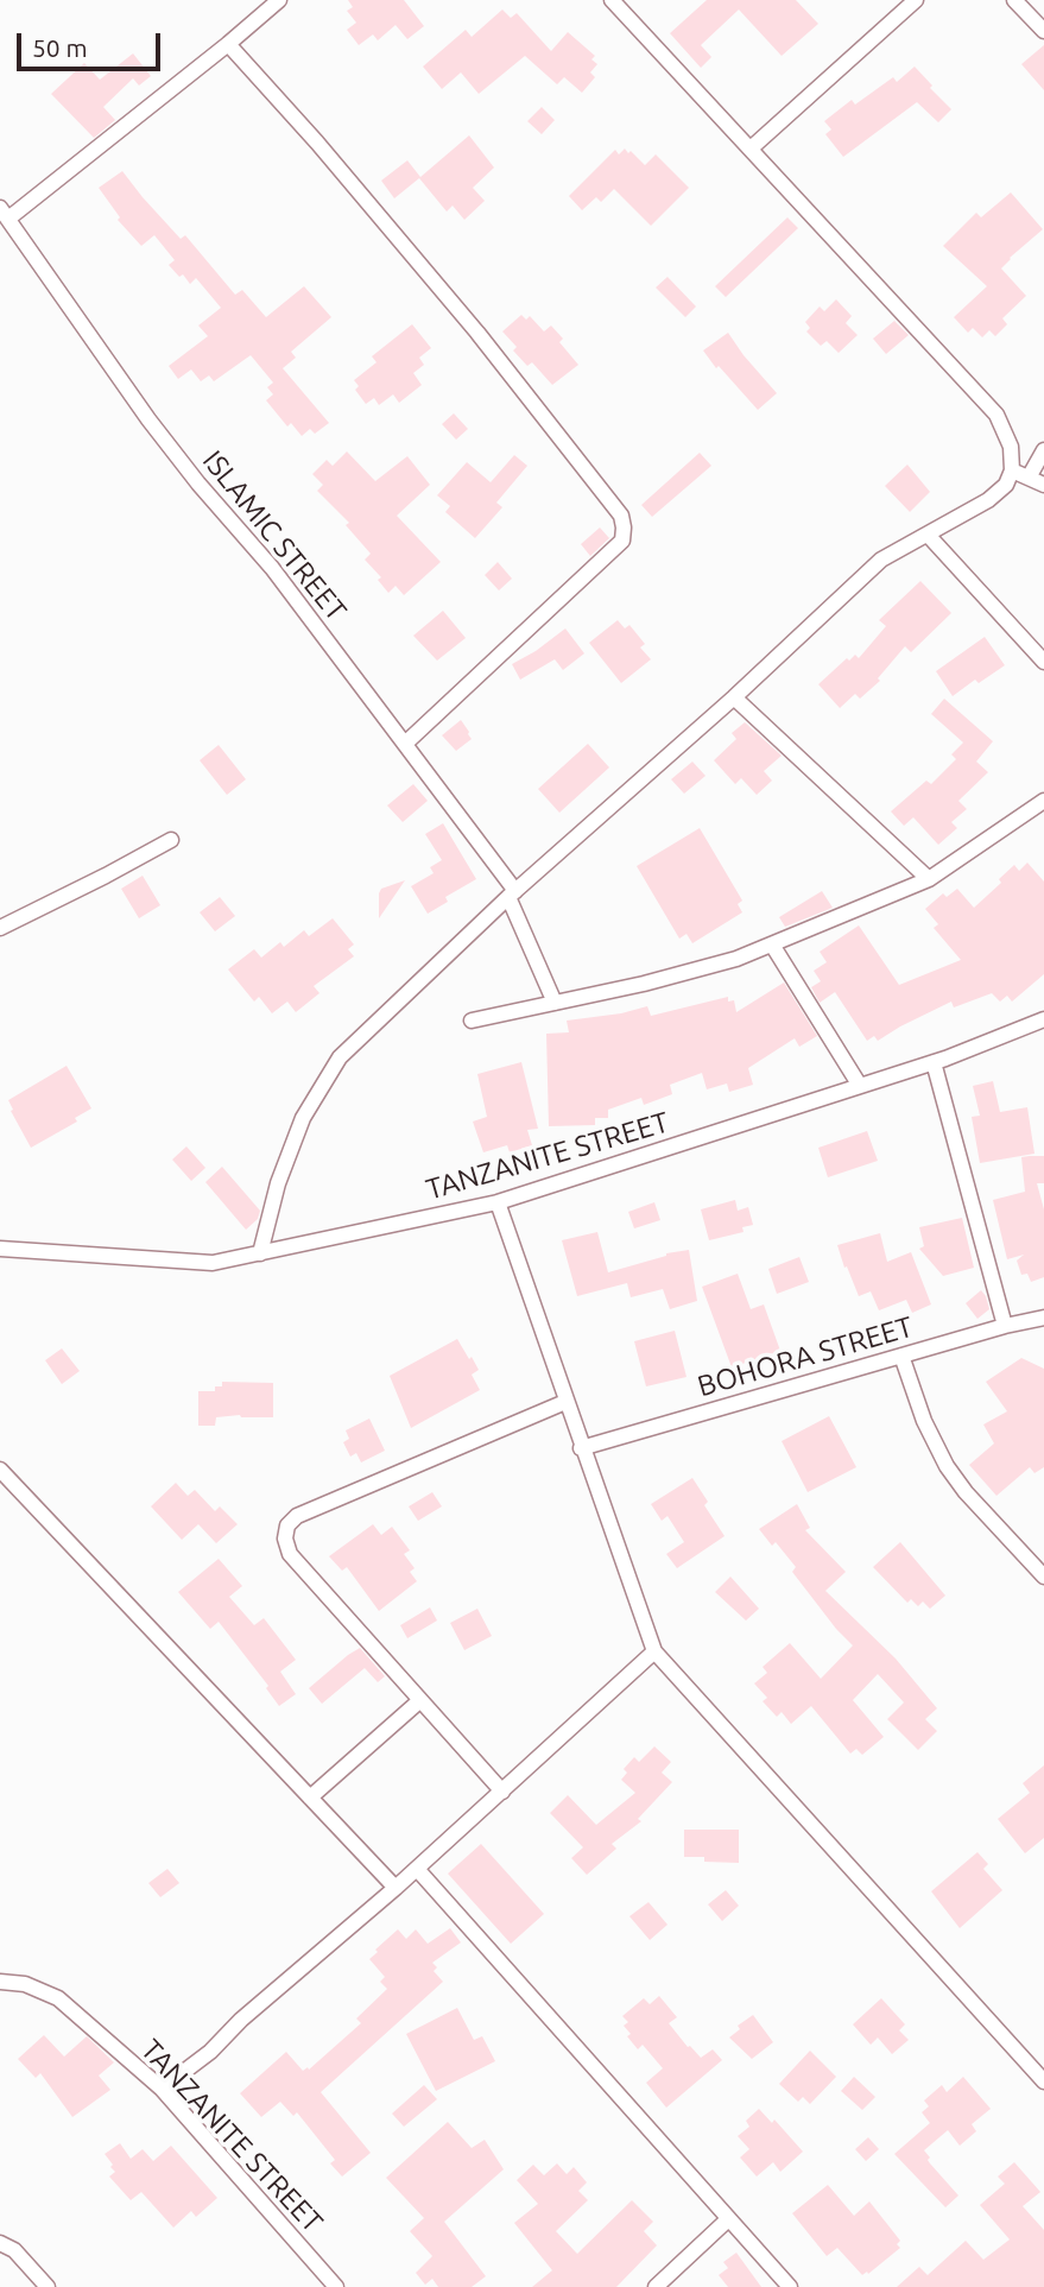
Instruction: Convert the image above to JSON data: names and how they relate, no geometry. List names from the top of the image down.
{
  "streets": {
    "street": ["ISLAMIC STREET", "TANZANITE STREET", "BOHORA STREET"]
  },
  "scale_bar": "50 m"
}
